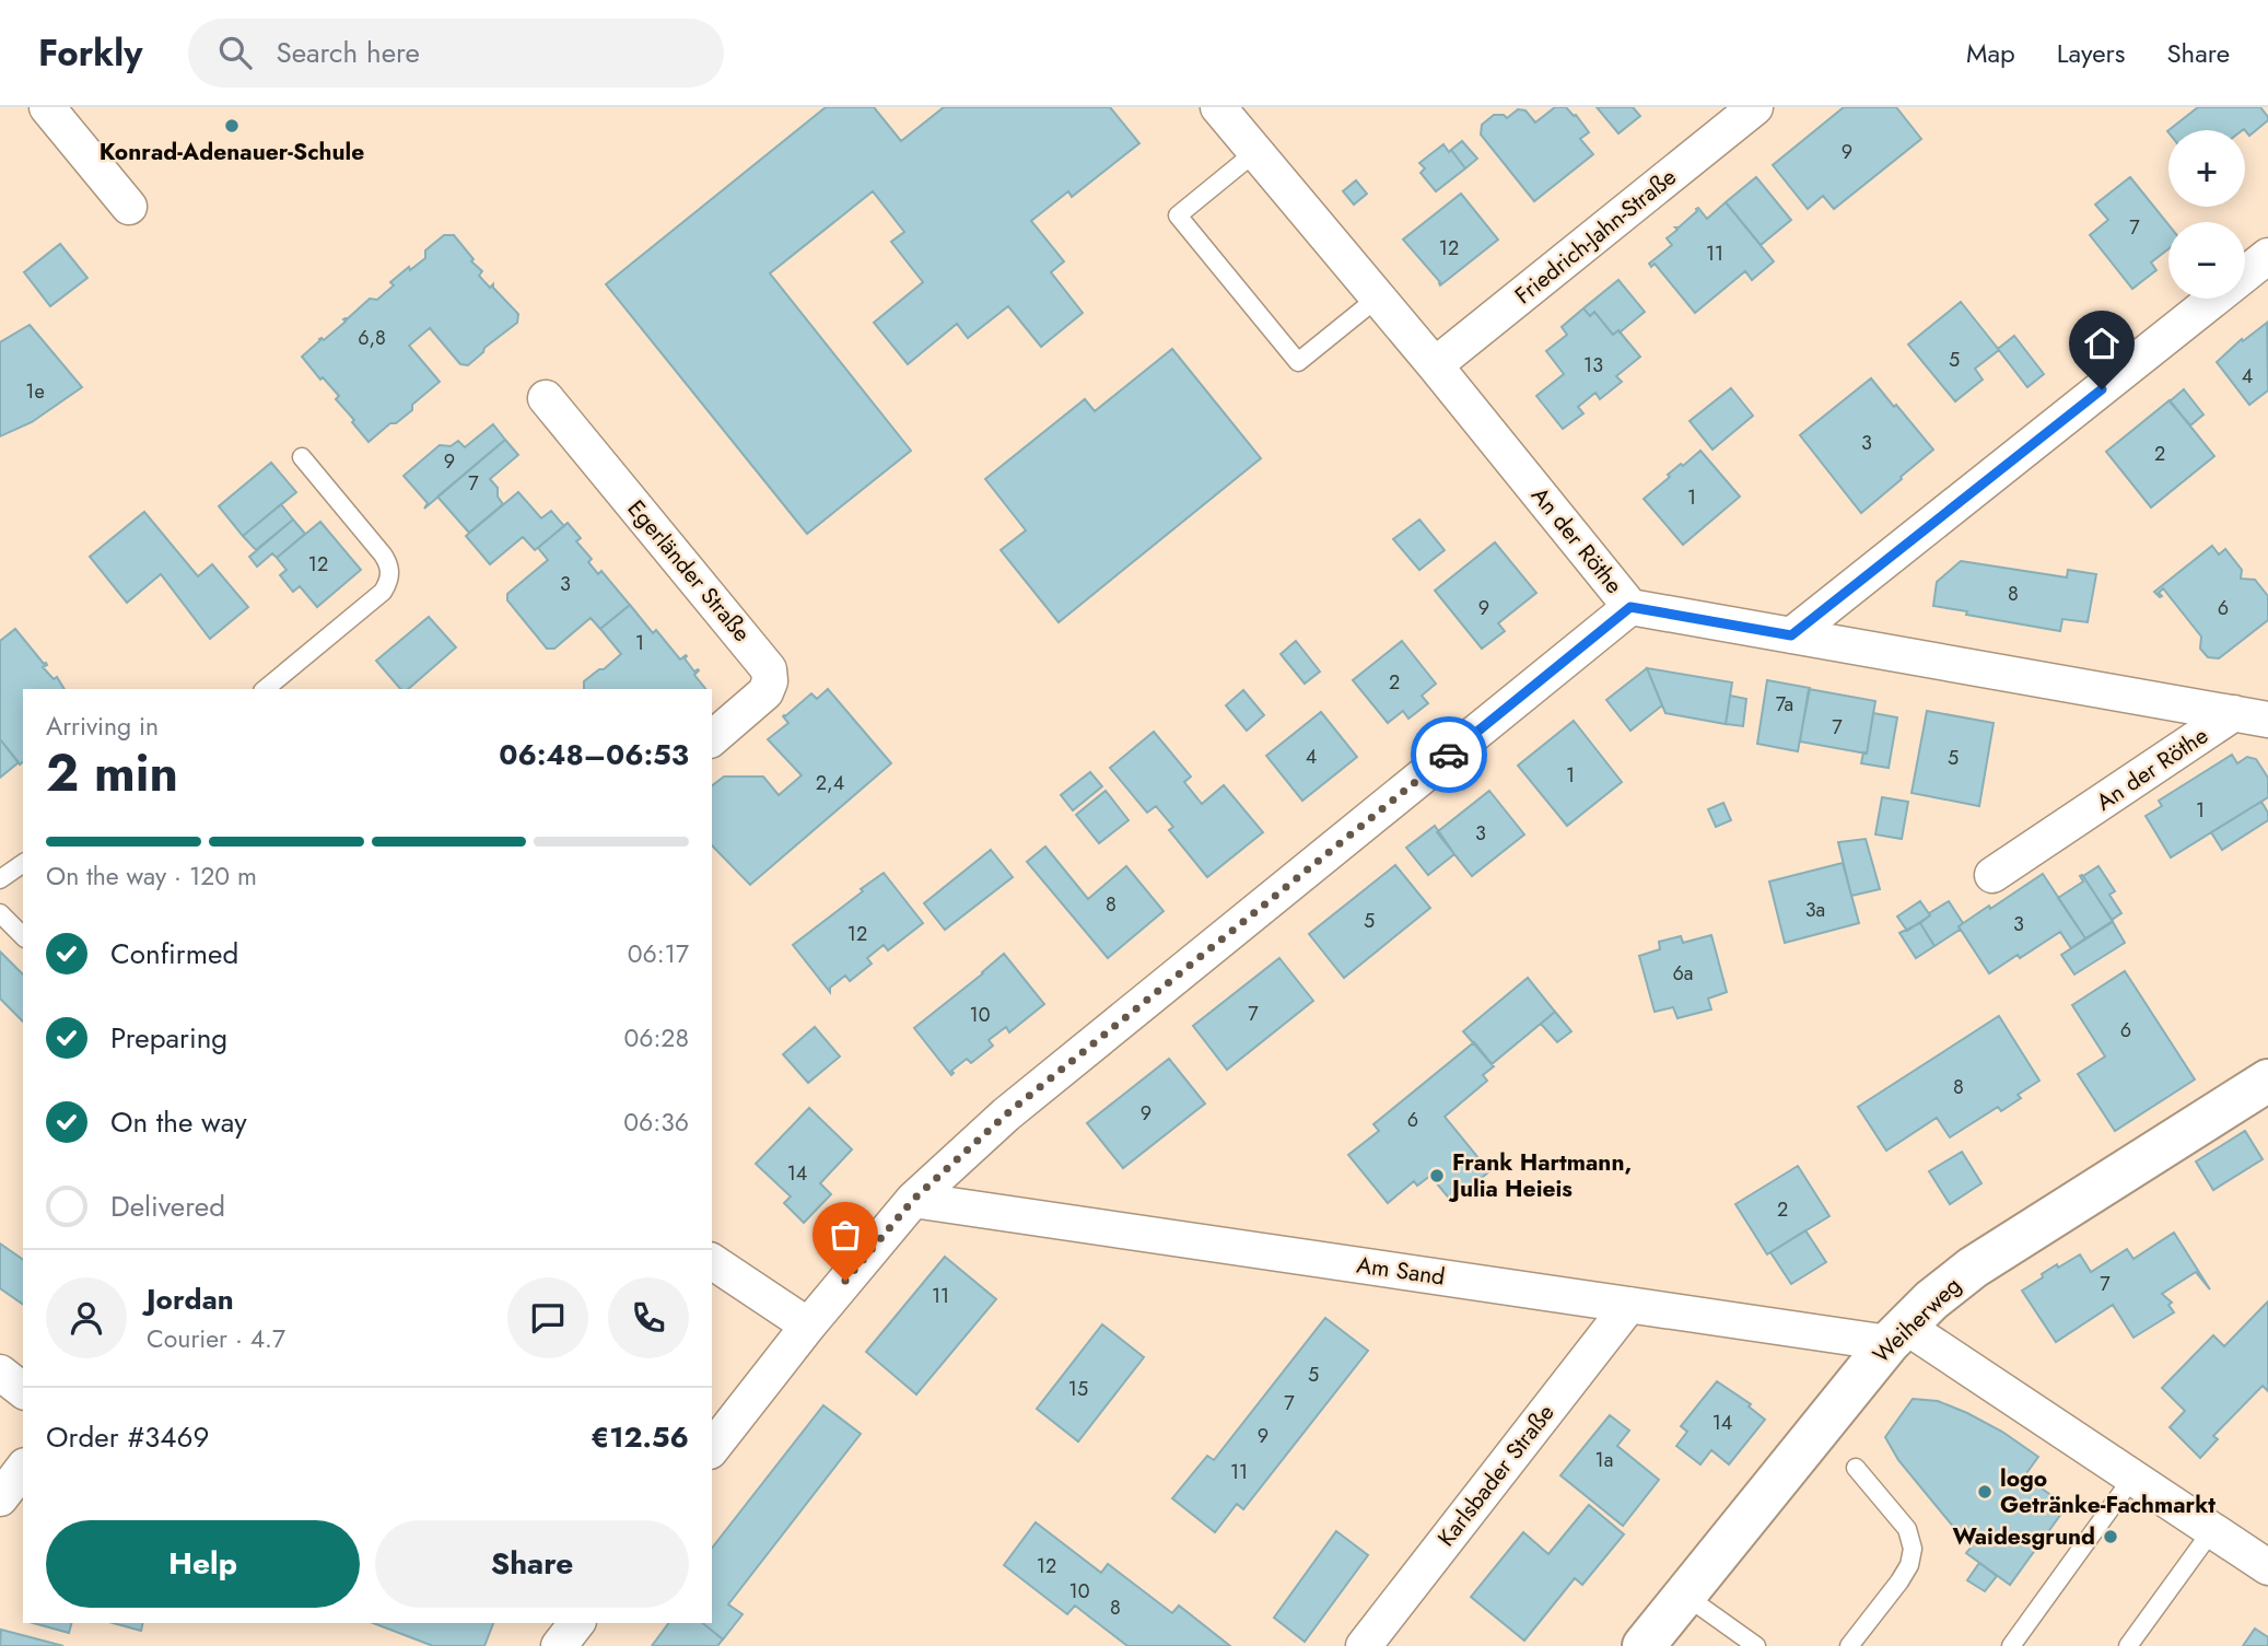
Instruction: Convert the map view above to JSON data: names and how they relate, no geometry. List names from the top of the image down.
{
  "streets": {
    "main road": ["Weiherweg"],
    "street": [
      "Friedrich-Jahn-Straße",
      "An der Röthe",
      "Egerländer Straße",
      "Am Sand",
      "Karlsbader Straße"
    ]
  },
  "crossings": [
    ["Friedrich-Jahn-Straße", "An der Röthe"],
    ["Am Sand", "Weiherweg"],
    ["Am Sand", "Karlsbader Straße"]
  ],
  "places": [
    "Konrad-Adenauer-Schule",
    "Frank Hartmann, Julia Heieis",
    "logo Getränke-Fachmarkt",
    "Waidesgrund"
  ],
  "house_numbers": [
    "9",
    "7",
    "12",
    "11",
    "6,8",
    "5",
    "13",
    "4",
    "1e",
    "3",
    "2",
    "9",
    "7",
    "1",
    "12",
    "3",
    "8",
    "9",
    "6",
    "1",
    "2",
    "7a",
    "7",
    "4",
    "5",
    "1",
    "2,4",
    "1",
    "3",
    "8",
    "3a",
    "5",
    "3",
    "12",
    "6a",
    "7",
    "10",
    "6",
    "8",
    "9",
    "6",
    "14",
    "2",
    "7",
    "11",
    "5",
    "15",
    "7",
    "14",
    "9",
    "1a",
    "11",
    "12",
    "10",
    "8"
  ],
  "page": {
    "header": "Forkly",
    "search": "Search here",
    "nav": ["Map", "Layers", "Share"],
    "map_buttons": ["+", "−"],
    "heading": ["2 min", "Arriving in", "06:48–06:53"],
    "panel": [
      "Jordan",
      "Courier · 4.7",
      "Order #3469",
      "€12.56"
    ],
    "bar": "On the way · 120 m",
    "list": [
      ["Confirmed", "06:17"],
      ["Preparing", "06:28"],
      ["On the way", "06:36"],
      "Delivered"
    ],
    "buttons": ["Help", "Share"]
  }
}
